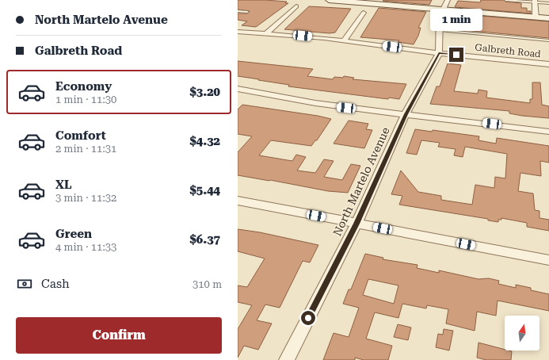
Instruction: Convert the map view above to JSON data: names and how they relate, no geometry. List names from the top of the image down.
{
  "streets": {
    "street": ["Galbreth Road", "North Martelo Avenue"]
  },
  "crossings": [
    ["Galbreth Road", "North Martelo Avenue"]
  ],
  "north": "top",
  "page": {
    "banner": ["North Martelo Avenue", "Galbreth Road"],
    "bubble": "1 min",
    "list": [
      {
        "name": "Economy",
        "note": "1 min · 11:30",
        "value": "$3.20"
      },
      {
        "name": "Comfort",
        "note": "2 min · 11:31",
        "value": "$4.32"
      },
      {
        "name": "XL",
        "note": "3 min · 11:32",
        "value": "$5.44"
      },
      {
        "name": "Green",
        "note": "4 min · 11:33",
        "value": "$6.37"
      }
    ],
    "pay": ["Cash", "310 m"],
    "buttons": "Confirm"
  }
}
